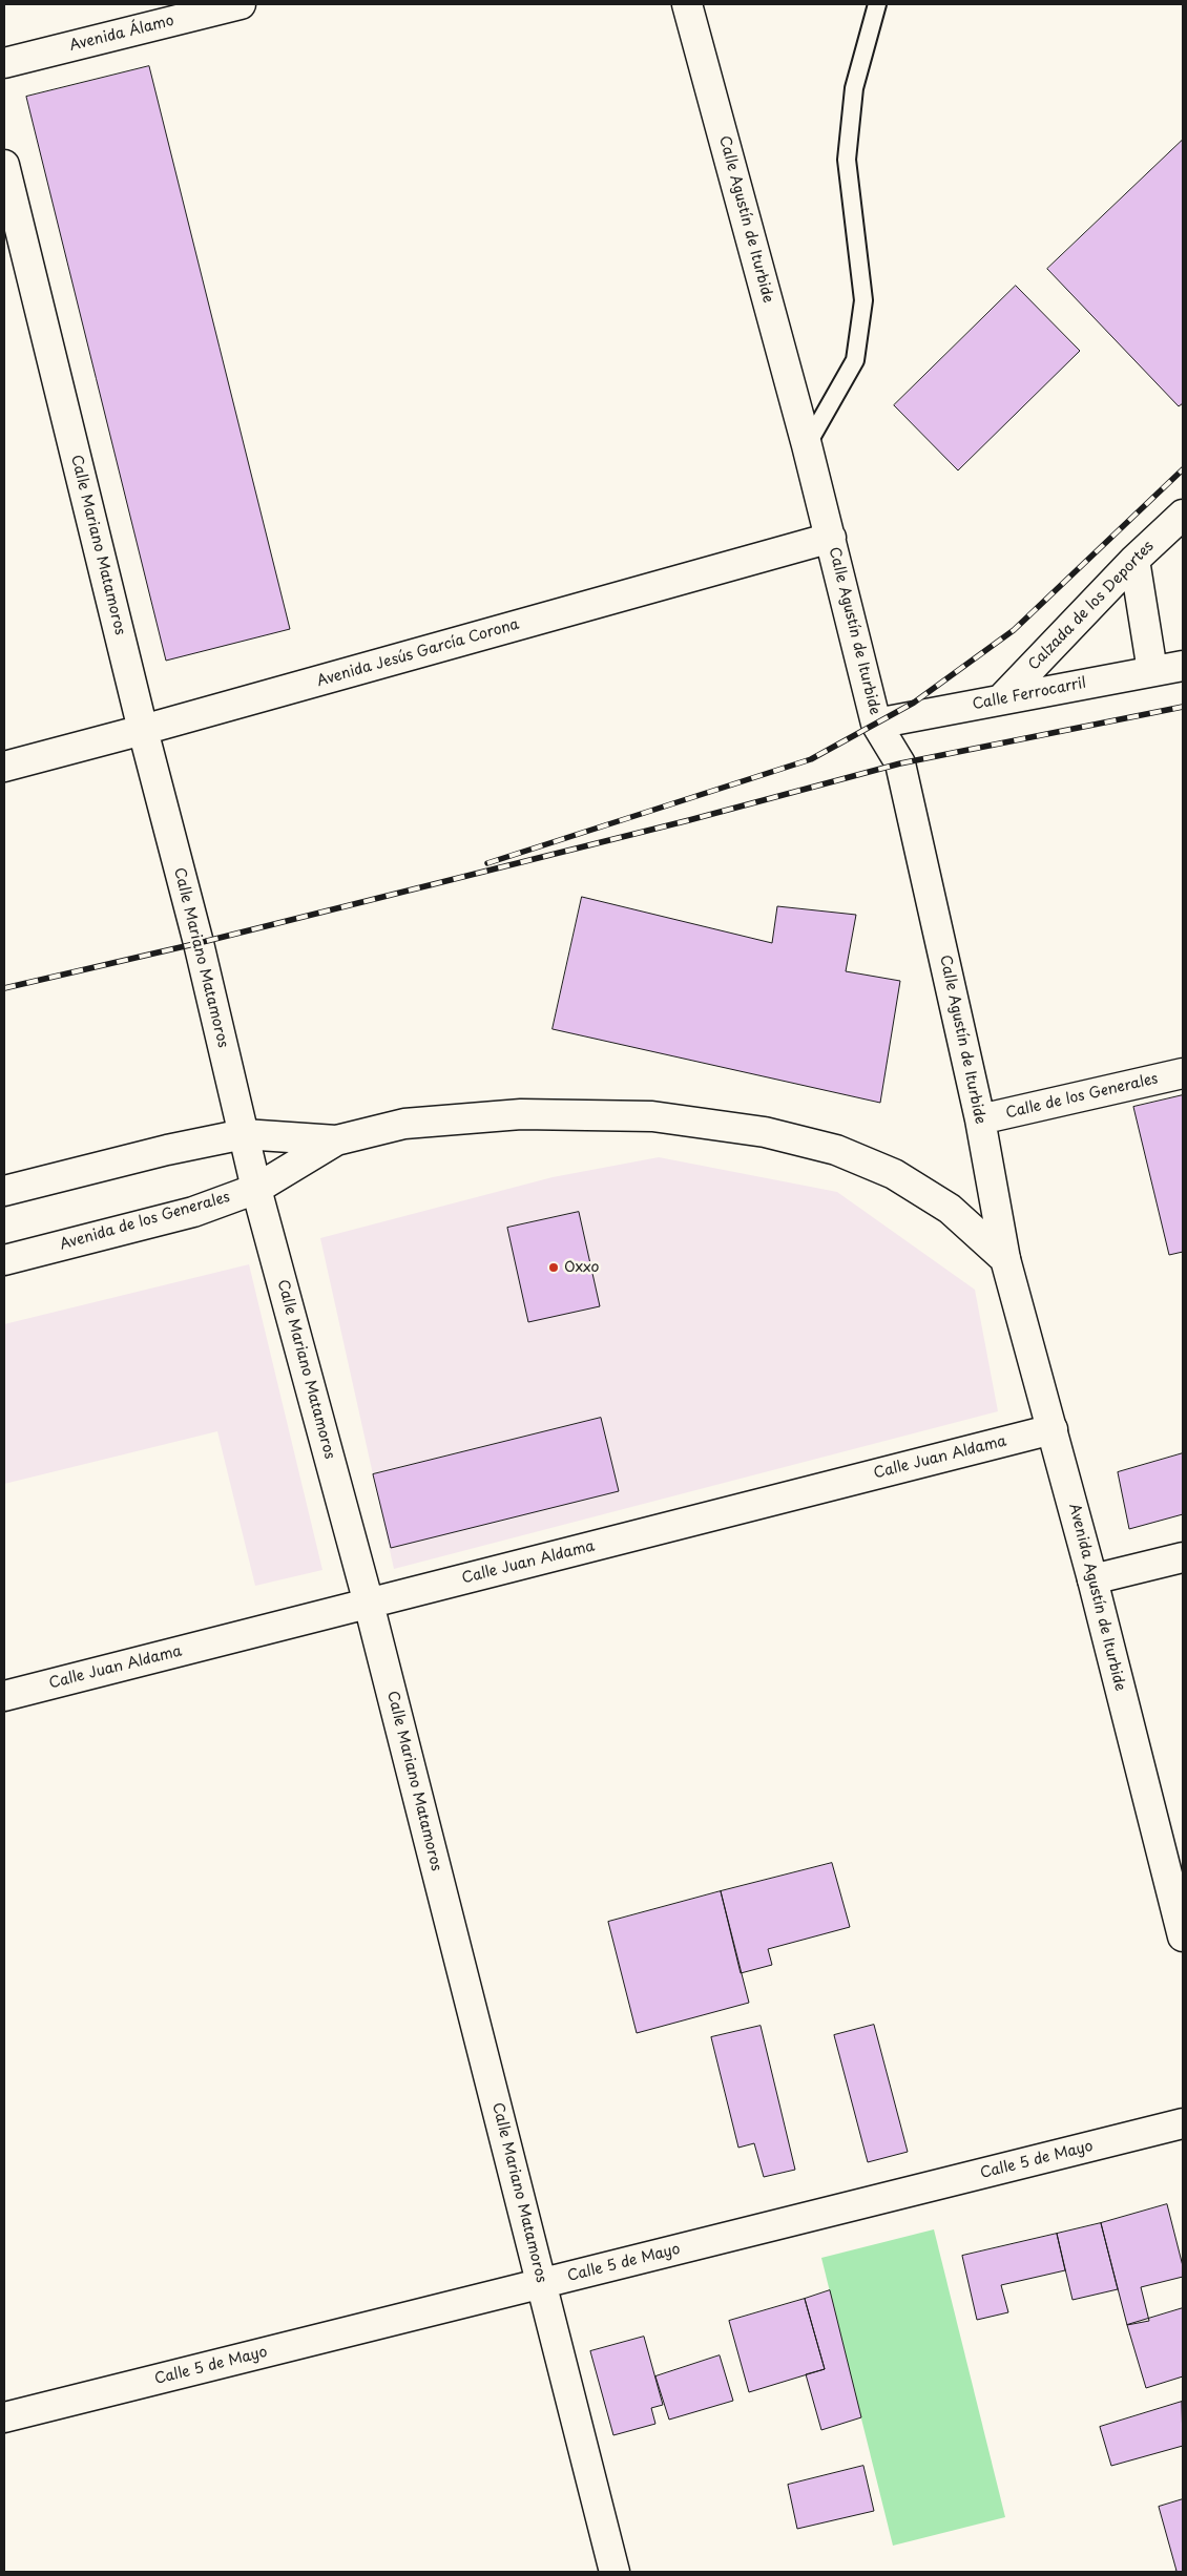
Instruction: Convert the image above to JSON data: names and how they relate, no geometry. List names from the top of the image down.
{
  "streets": {
    "street": [
      "Avenida Álamo",
      "Calle Agustín de Iturbide",
      "Calle Mariano Matamoros",
      "Calzada de los Deportes",
      "Avenida Jesús García Corona",
      "Calle Ferrocarril",
      "Calle de los Generales",
      "Avenida de los Generales",
      "Calle Juan Aldama",
      "Avenida Agustín de Iturbide",
      "Calle 5 de Mayo"
    ]
  },
  "crossings": [
    ["Calle Agustín de Iturbide", "Avenida Jesús García Corona"],
    ["Calle Agustín de Iturbide", "Calle Ferrocarril"],
    ["Calle Agustín de Iturbide", "Calle de los Generales"],
    ["Calle Agustín de Iturbide", "Avenida de los Generales"],
    ["Calle Agustín de Iturbide", "Avenida Agustín de Iturbide"],
    ["Calle Mariano Matamoros", "Avenida Jesús García Corona"],
    ["Calle Mariano Matamoros", "Avenida de los Generales"],
    ["Calle Mariano Matamoros", "Calle Juan Aldama"],
    ["Calle Mariano Matamoros", "Calle 5 de Mayo"],
    ["Calzada de los Deportes", "Calle Ferrocarril"],
    ["Avenida de los Generales", "Avenida Agustín de Iturbide"],
    ["Calle Juan Aldama", "Avenida Agustín de Iturbide"]
  ],
  "places": ["Oxxo"]
}
